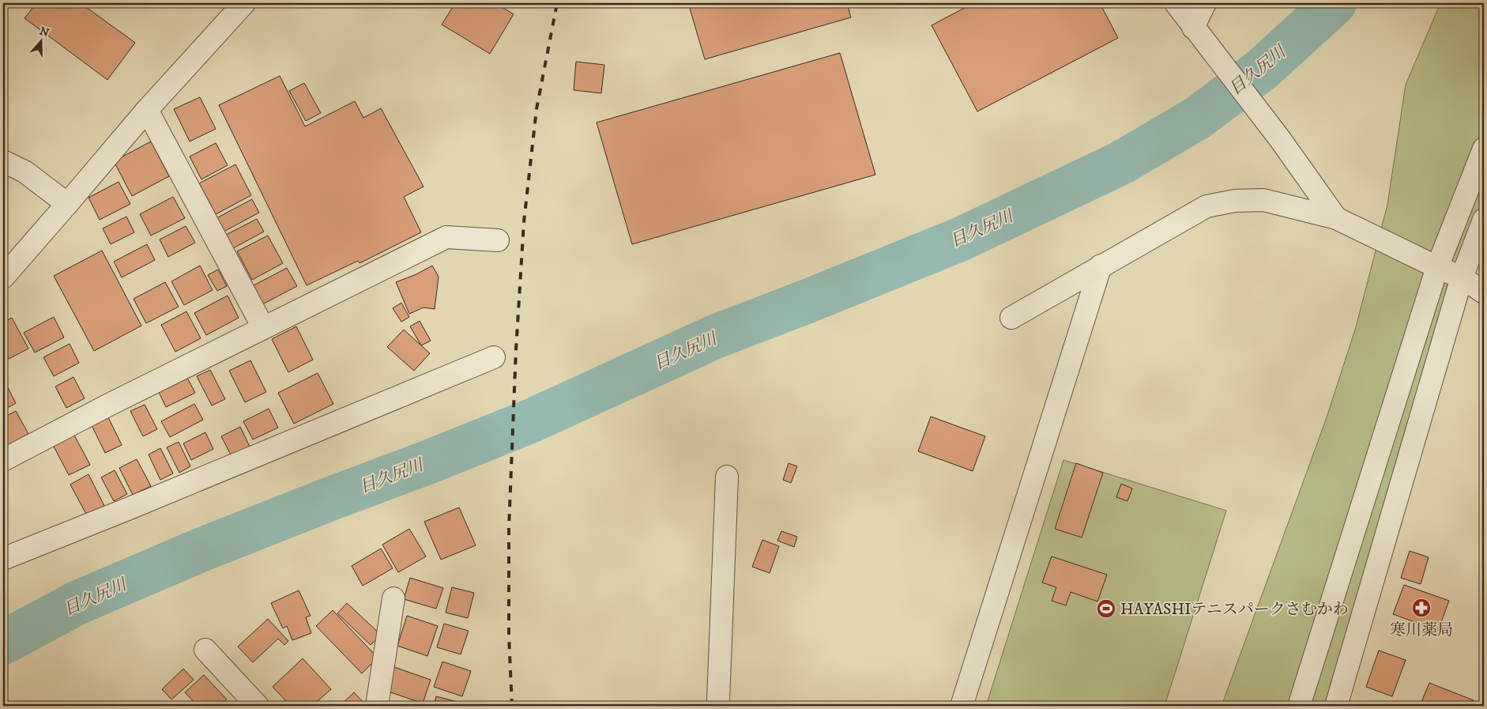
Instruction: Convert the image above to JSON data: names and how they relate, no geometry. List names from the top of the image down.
{
  "water": ["目久尻川"],
  "places": {
    "pharmacy": ["寒川薬局"],
    "sports": ["HAYASHIテニスパークさむかわ"]
  },
  "north": "top"
}
